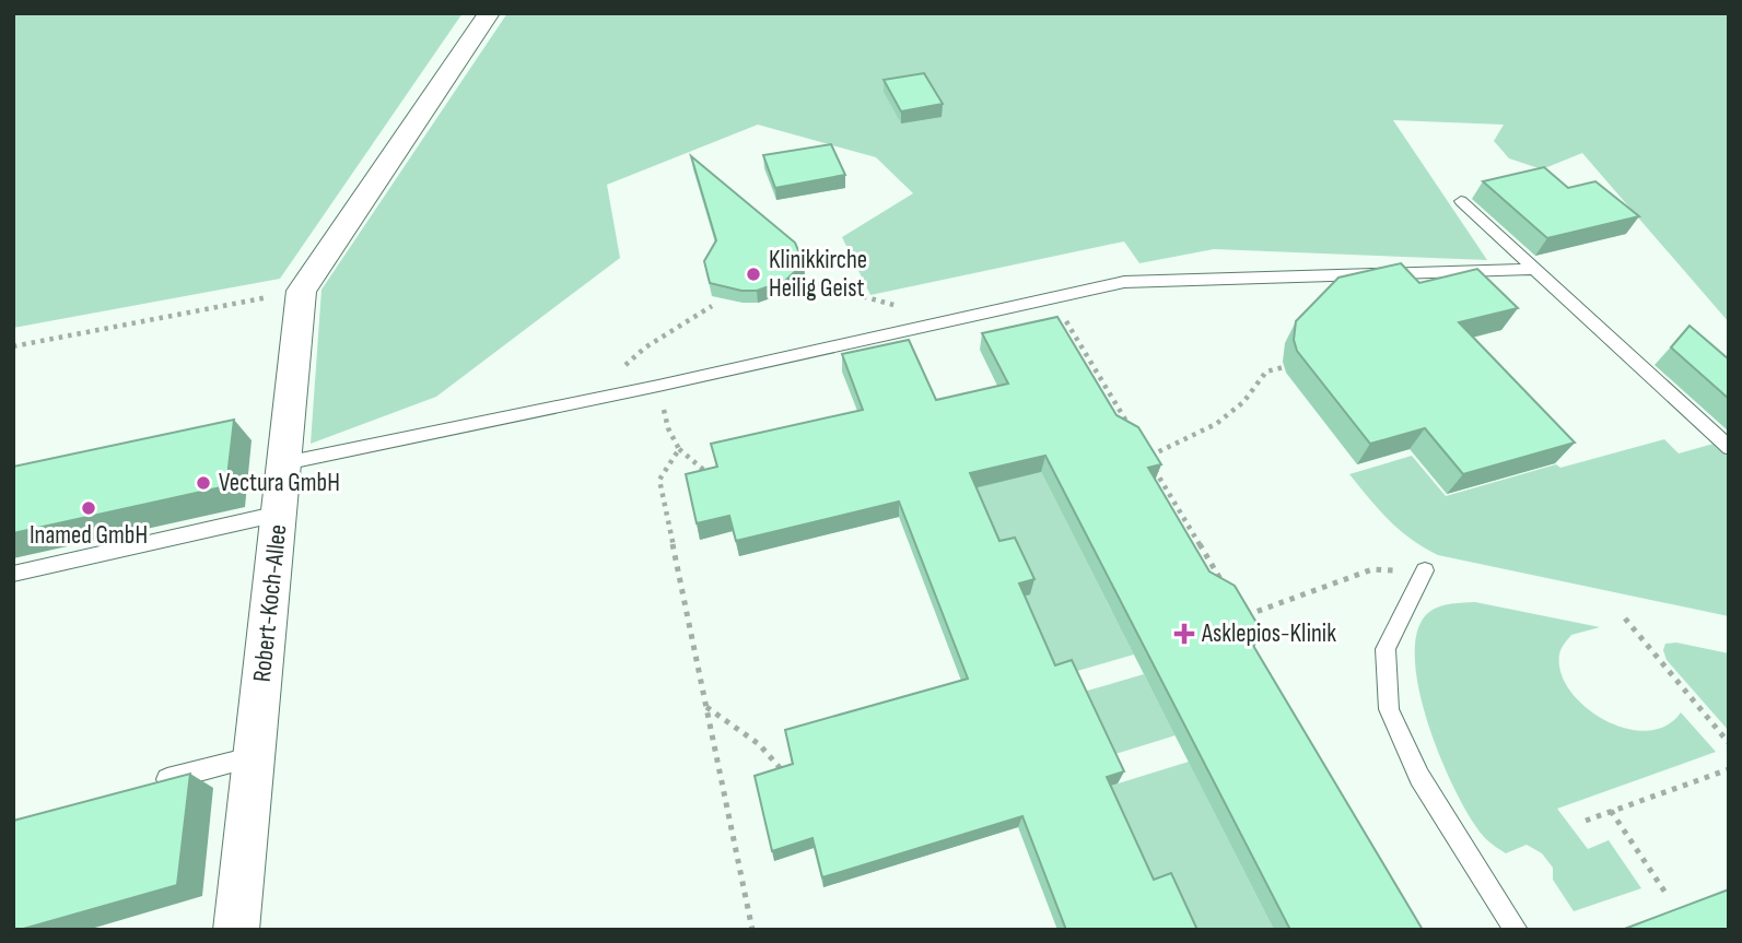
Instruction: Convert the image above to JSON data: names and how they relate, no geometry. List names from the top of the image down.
{
  "streets": {
    "street": ["Robert-Koch-Allee"]
  },
  "places": {
    "other": ["Klinikkirche Heilig Geist", "Vectura GmbH", "Inamed GmbH"],
    "health": ["Asklepios-Klinik"]
  }
}
